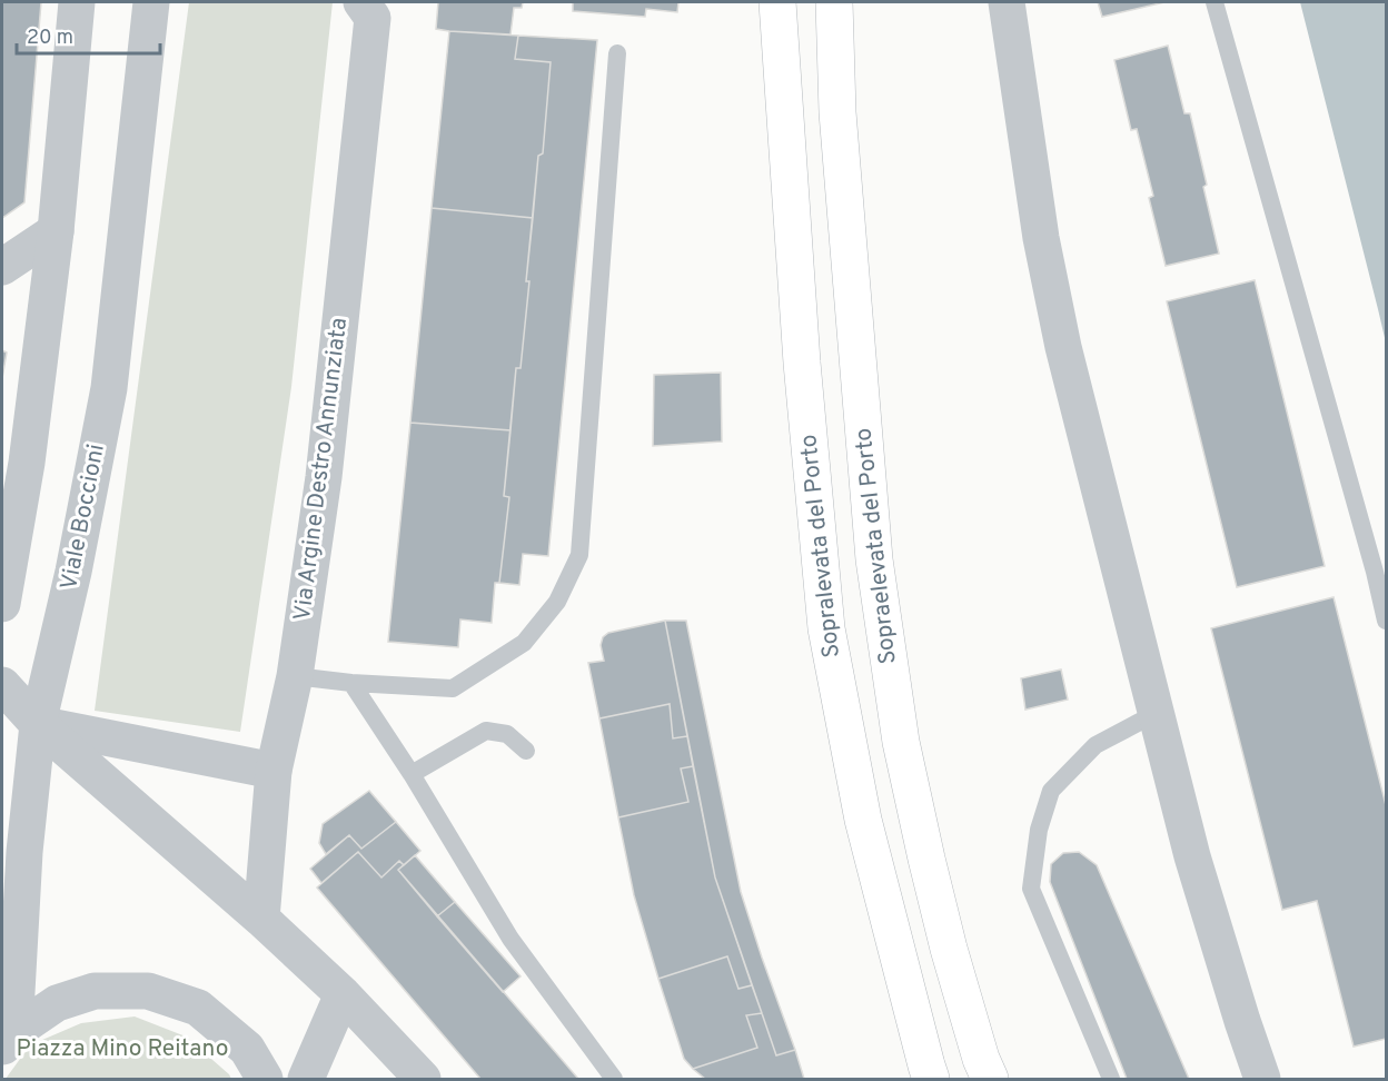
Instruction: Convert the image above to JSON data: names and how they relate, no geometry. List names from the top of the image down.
{
  "streets": {
    "main road": ["Sopralevata del Porto", "Sopraelevata del Porto"],
    "street": ["Via Argine Destro Annunziata", "Viale Boccioni"]
  },
  "parks": ["Piazza Mino Reitano"],
  "scale_bar": "20 m"
}
